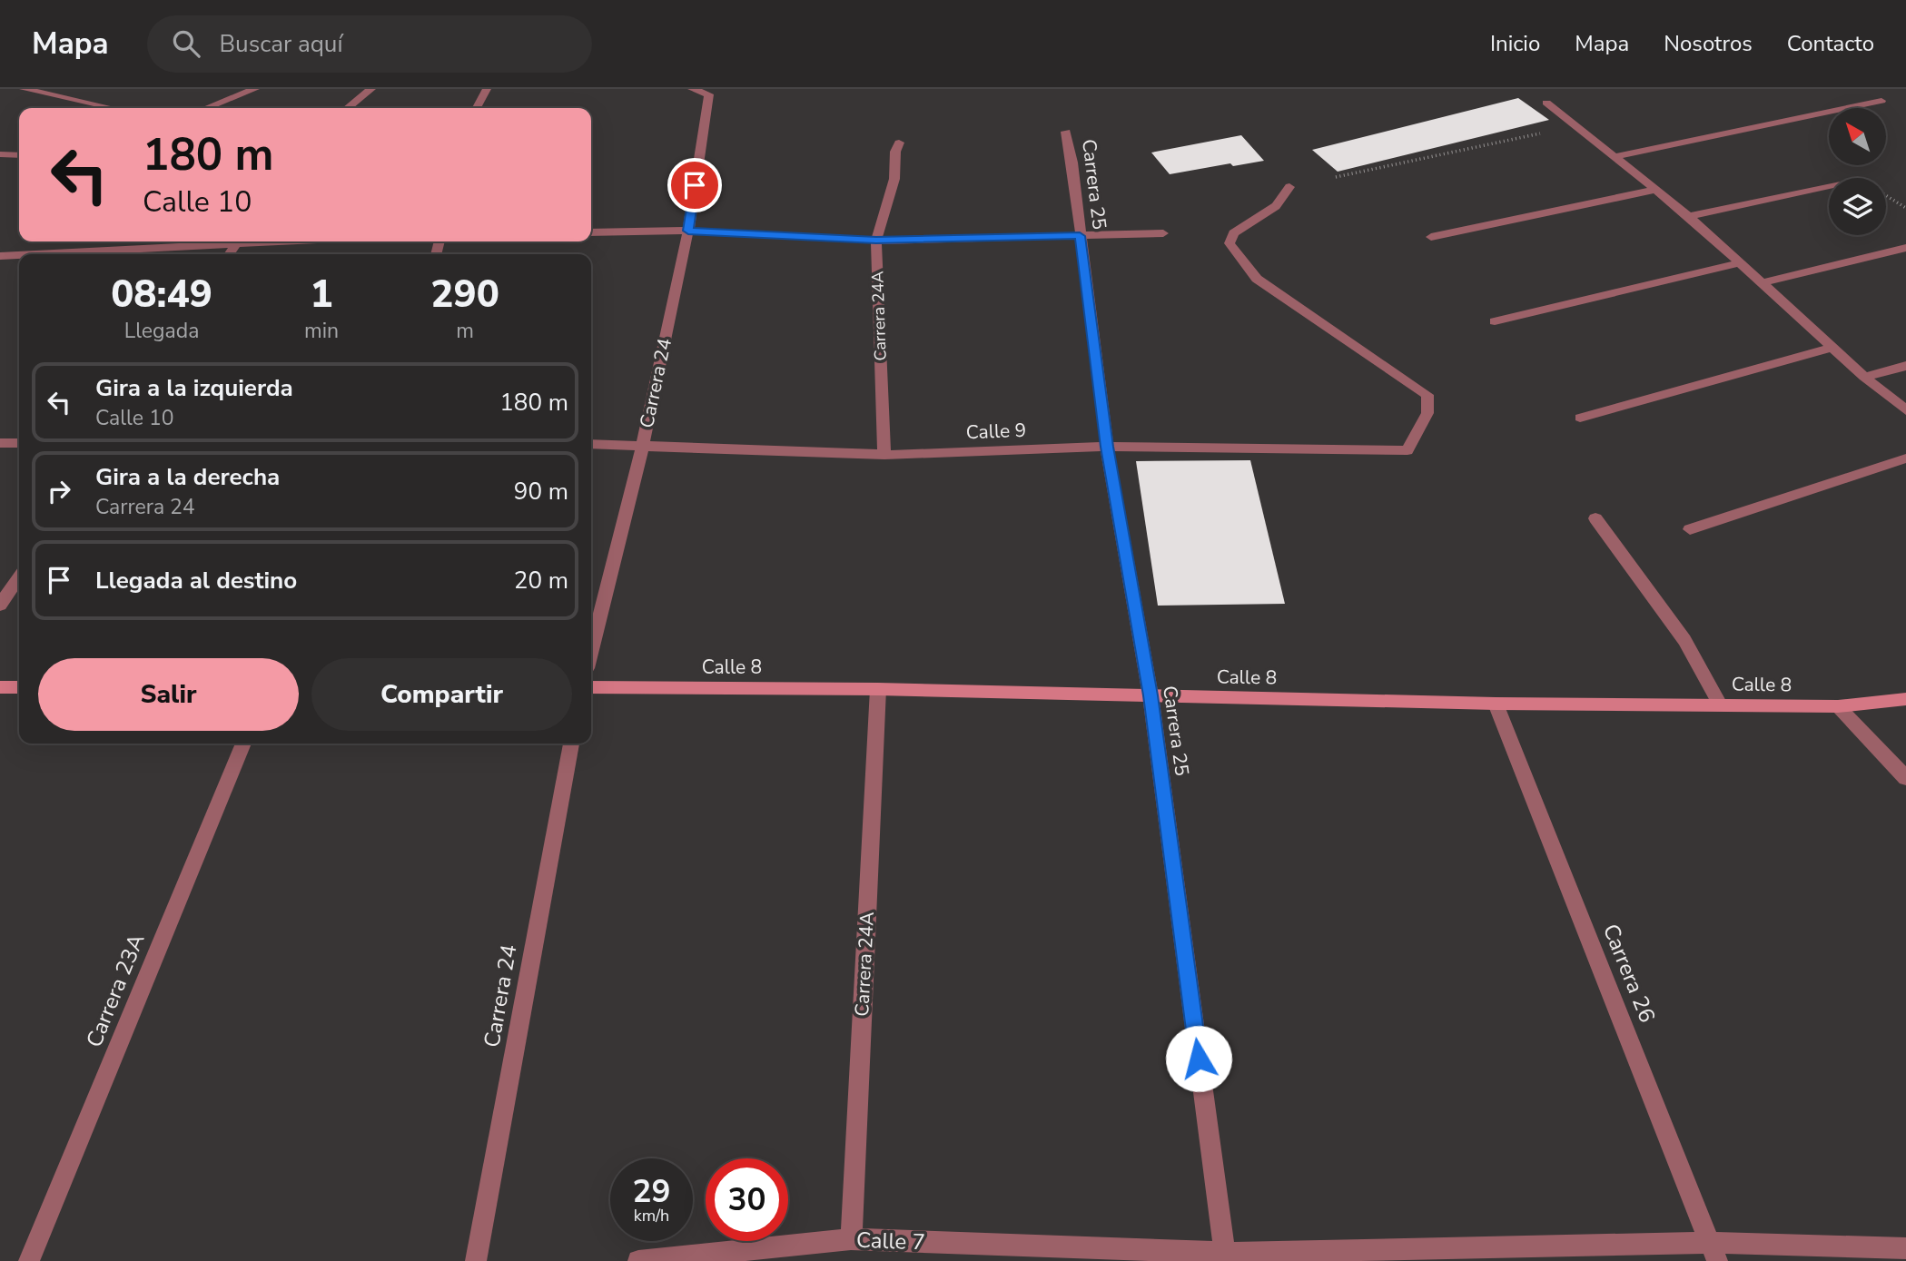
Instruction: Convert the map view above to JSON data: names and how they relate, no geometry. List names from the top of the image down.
{
  "streets": {
    "street": [
      "Carrera 25",
      "Carrera 24A",
      "Carrera 24",
      "Calle 9",
      "Calle 8",
      "Carrera 26",
      "Carrera 23A",
      "Calle 7"
    ]
  },
  "crossings": [
    ["Carrera 25", "Calle 9"],
    ["Carrera 25", "Calle 8"],
    ["Carrera 25", "Calle 7"],
    ["Carrera 24A", "Calle 9"],
    ["Carrera 24A", "Calle 8"],
    ["Carrera 24A", "Calle 7"],
    ["Carrera 24", "Calle 9"],
    ["Calle 8", "Carrera 26"],
    ["Carrera 26", "Calle 7"]
  ],
  "north": "top left",
  "page": {
    "header": "Mapa",
    "search": "Buscar aquí",
    "nav": [
      "Inicio",
      "Mapa",
      "Nosotros",
      "Contacto"
    ],
    "turn": ["180 m", "Calle 10"],
    "eta": [
      "08:49",
      "Llegada",
      "1",
      "min",
      "290",
      "m"
    ],
    "list": [
      {
        "name": "Gira a la izquierda",
        "note": "Calle 10",
        "value": "180 m"
      },
      {
        "name": "Gira a la derecha",
        "note": "Carrera 24",
        "value": "90 m"
      },
      {
        "name": "Llegada al destino",
        "value": "20 m"
      }
    ],
    "buttons": ["Salir", "Compartir"],
    "speed": "29 km/h",
    "limit": "30"
  }
}
